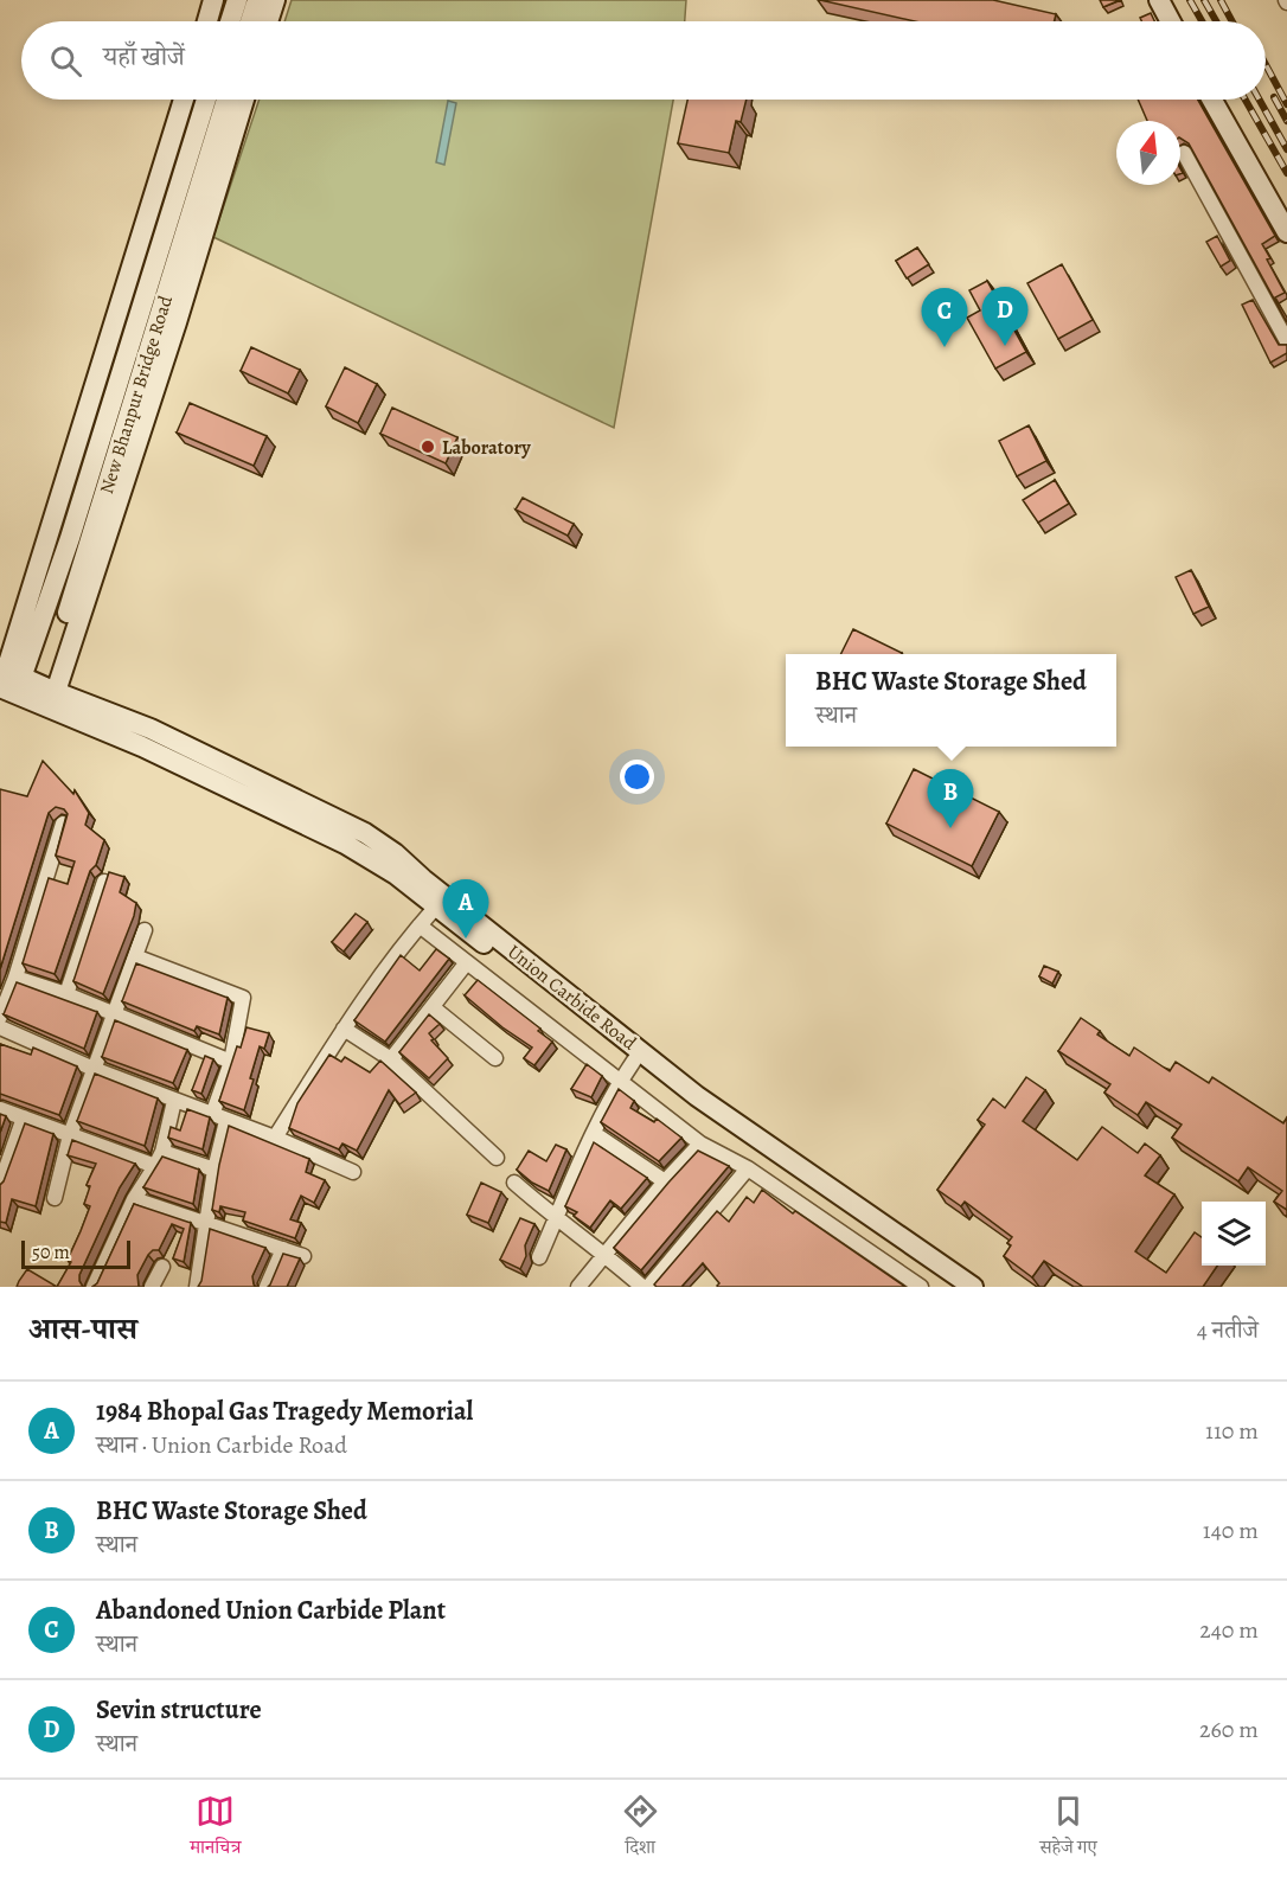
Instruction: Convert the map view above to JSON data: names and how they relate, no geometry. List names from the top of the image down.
{
  "streets": {
    "street": ["New Bhanpur Bridge Road", "Union Carbide Road"]
  },
  "crossings": [
    ["New Bhanpur Bridge Road", "Union Carbide Road"]
  ],
  "places": ["Laboratory"],
  "scale_bar": "50 m",
  "north": "top",
  "page": {
    "search": "यहाँ खोजें",
    "pins": [
      "D",
      "C",
      "B",
      "A"
    ],
    "popup": ["BHC Waste Storage Shed", "स्थान"],
    "scale": "50 m",
    "heading": ["आस-पास", "4 नतीजे"],
    "list": [
      {
        "mark": "A",
        "name": "1984 Bhopal Gas Tragedy Memorial",
        "note": "स्थान · Union Carbide Road",
        "value": "110 m"
      },
      {
        "mark": "B",
        "name": "BHC Waste Storage Shed",
        "note": "स्थान",
        "value": "140 m"
      },
      {
        "mark": "C",
        "name": "Abandoned Union Carbide Plant",
        "note": "स्थान",
        "value": "240 m"
      },
      {
        "mark": "D",
        "name": "Sevin structure",
        "note": "स्थान",
        "value": "260 m"
      }
    ],
    "nav": ["मानचित्र", "दिशा", "सहेजे गए"]
  }
}
